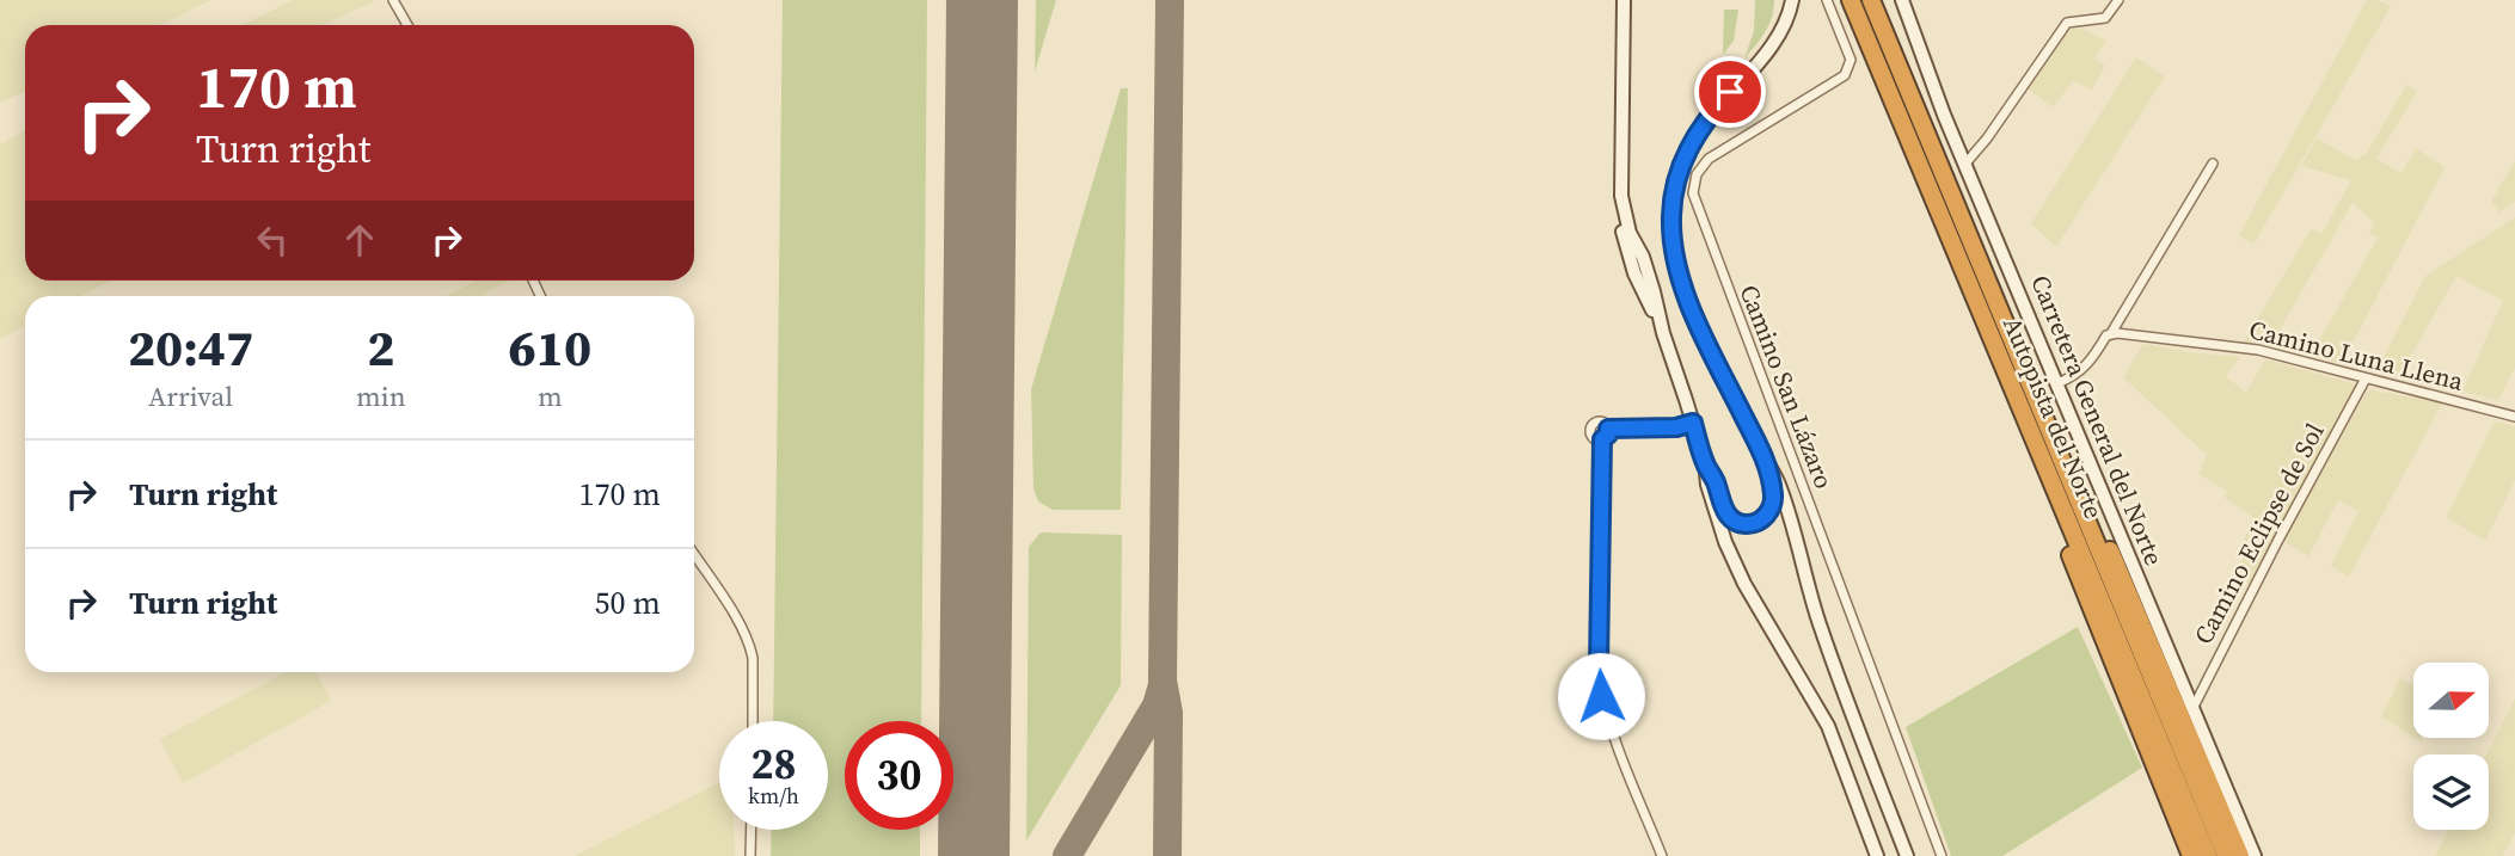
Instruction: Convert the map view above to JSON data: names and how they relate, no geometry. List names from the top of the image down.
{
  "streets": {
    "highway": ["Autopista del Norte"],
    "main road": ["Carretera General del Norte"],
    "street": ["Camino Luna Llena", "Camino San Lázaro", "Camino Eclipse de Sol"]
  },
  "crossings": [
    ["Camino Luna Llena", "Camino Eclipse de Sol"],
    ["Carretera General del Norte", "Camino Eclipse de Sol"]
  ],
  "north": "right",
  "page": {
    "turn": ["170 m", "Turn right"],
    "eta": [
      "20:47",
      "Arrival",
      "2",
      "min",
      "610",
      "m"
    ],
    "list": [
      {
        "name": "Turn right",
        "value": "170 m"
      },
      {
        "name": "Turn right",
        "value": "50 m"
      }
    ],
    "speed": "28 km/h",
    "limit": "30"
  }
}
